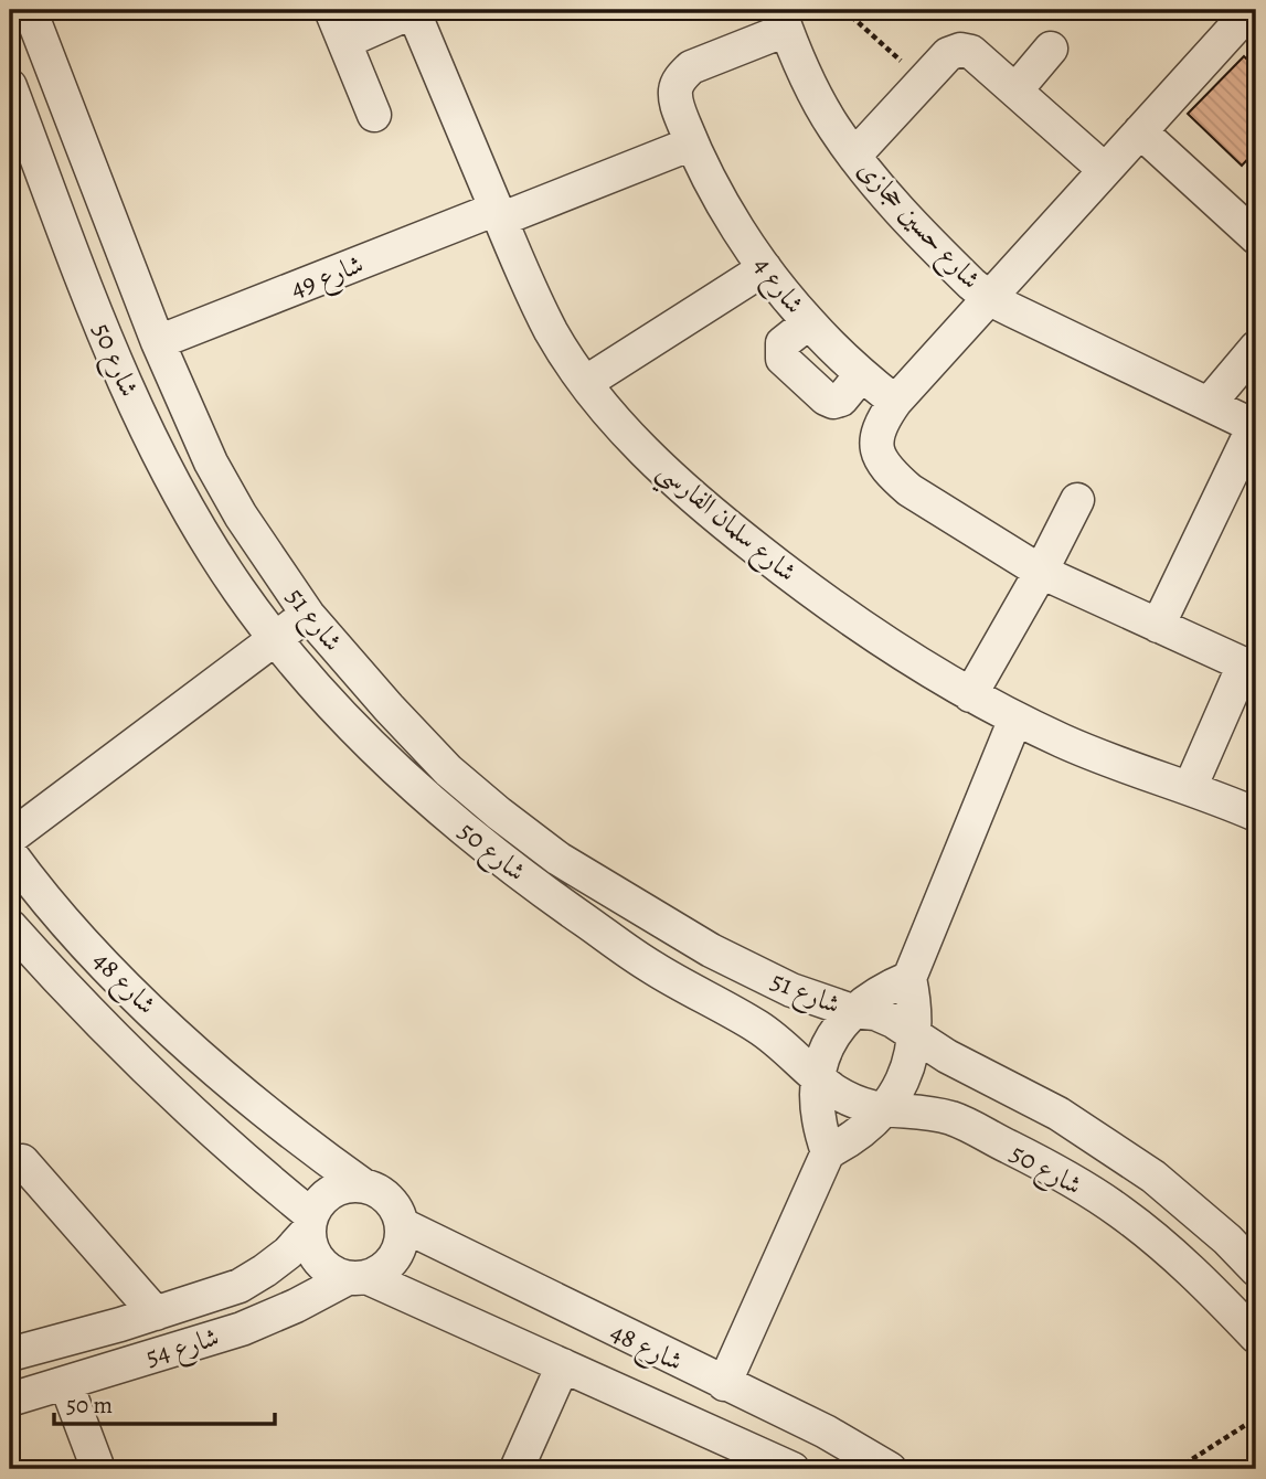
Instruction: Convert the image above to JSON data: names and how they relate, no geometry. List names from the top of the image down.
{
  "streets": {
    "street": [
      "شارع حسين حجازى",
      "شارع 49",
      "شارع 4",
      "شارع 50",
      "شارع سلمان الفارسي",
      "شارع 51",
      "شارع 48",
      "شارع 54"
    ]
  },
  "crossings": [
    ["شارع حسين حجازى", "شارع 4"],
    ["شارع 49", "شارع سلمان الفارسي"],
    ["شارع 49", "شارع 51"],
    ["شارع 50", "شارع 51"],
    ["شارع 48", "شارع 54"]
  ],
  "scale_bar": "50 m"
}
